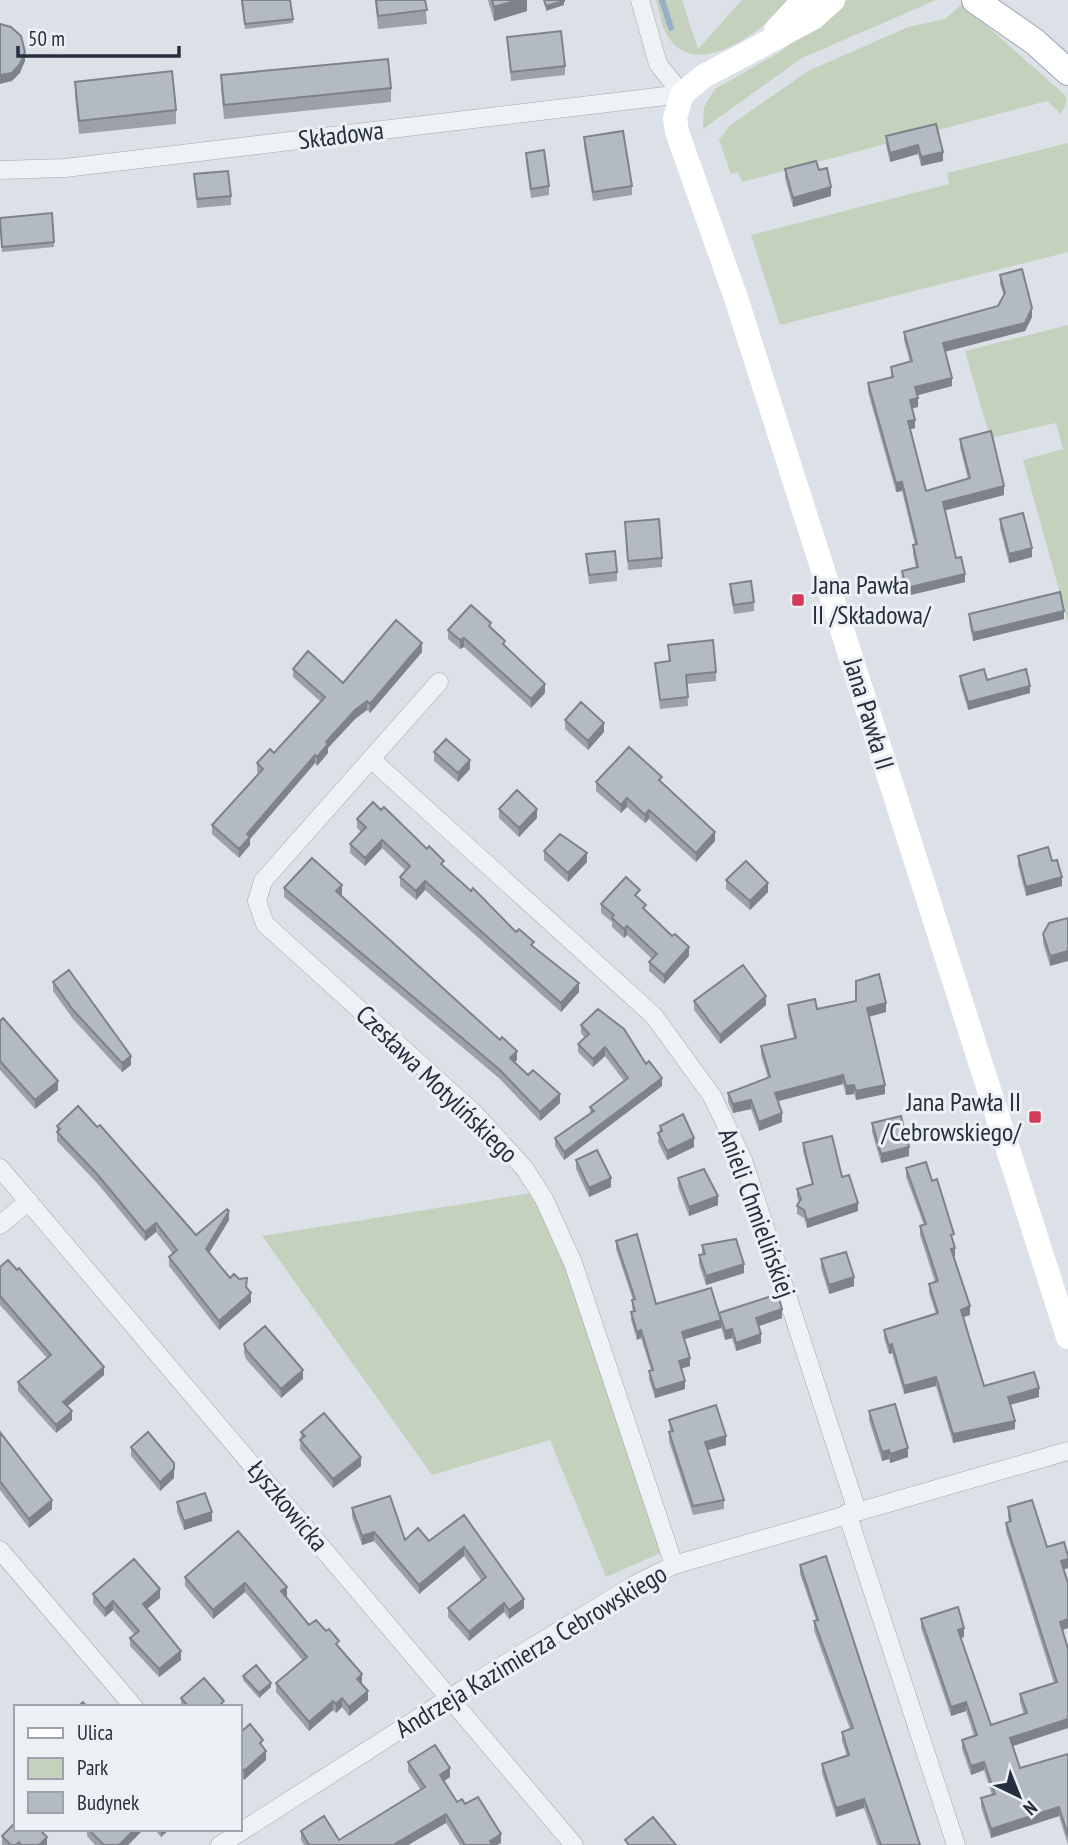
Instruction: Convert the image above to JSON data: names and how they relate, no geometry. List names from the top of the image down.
{
  "streets": {
    "street": [
      "Składowa",
      "Jana Pawła II",
      "Czesława Motylińskiego",
      "Anieli Chmielińskiej",
      "Łyszkowicka",
      "Andrzeja Kazimierza Cebrowskiego"
    ]
  },
  "crossings": [
    ["Składowa", "Jana Pawła II"],
    ["Czesława Motylińskiego", "Anieli Chmielińskiej"],
    ["Czesława Motylińskiego", "Andrzeja Kazimierza Cebrowskiego"],
    ["Anieli Chmielińskiej", "Andrzeja Kazimierza Cebrowskiego"],
    ["Łyszkowicka", "Andrzeja Kazimierza Cebrowskiego"]
  ],
  "places": {
    "transit": ["Jana Pawła II /Składowa/", "Jana Pawła II /Cebrowskiego/"]
  },
  "legend": ["Ulica", "Park", "Budynek"],
  "scale_bar": "50 m",
  "north": "bottom right"
}
